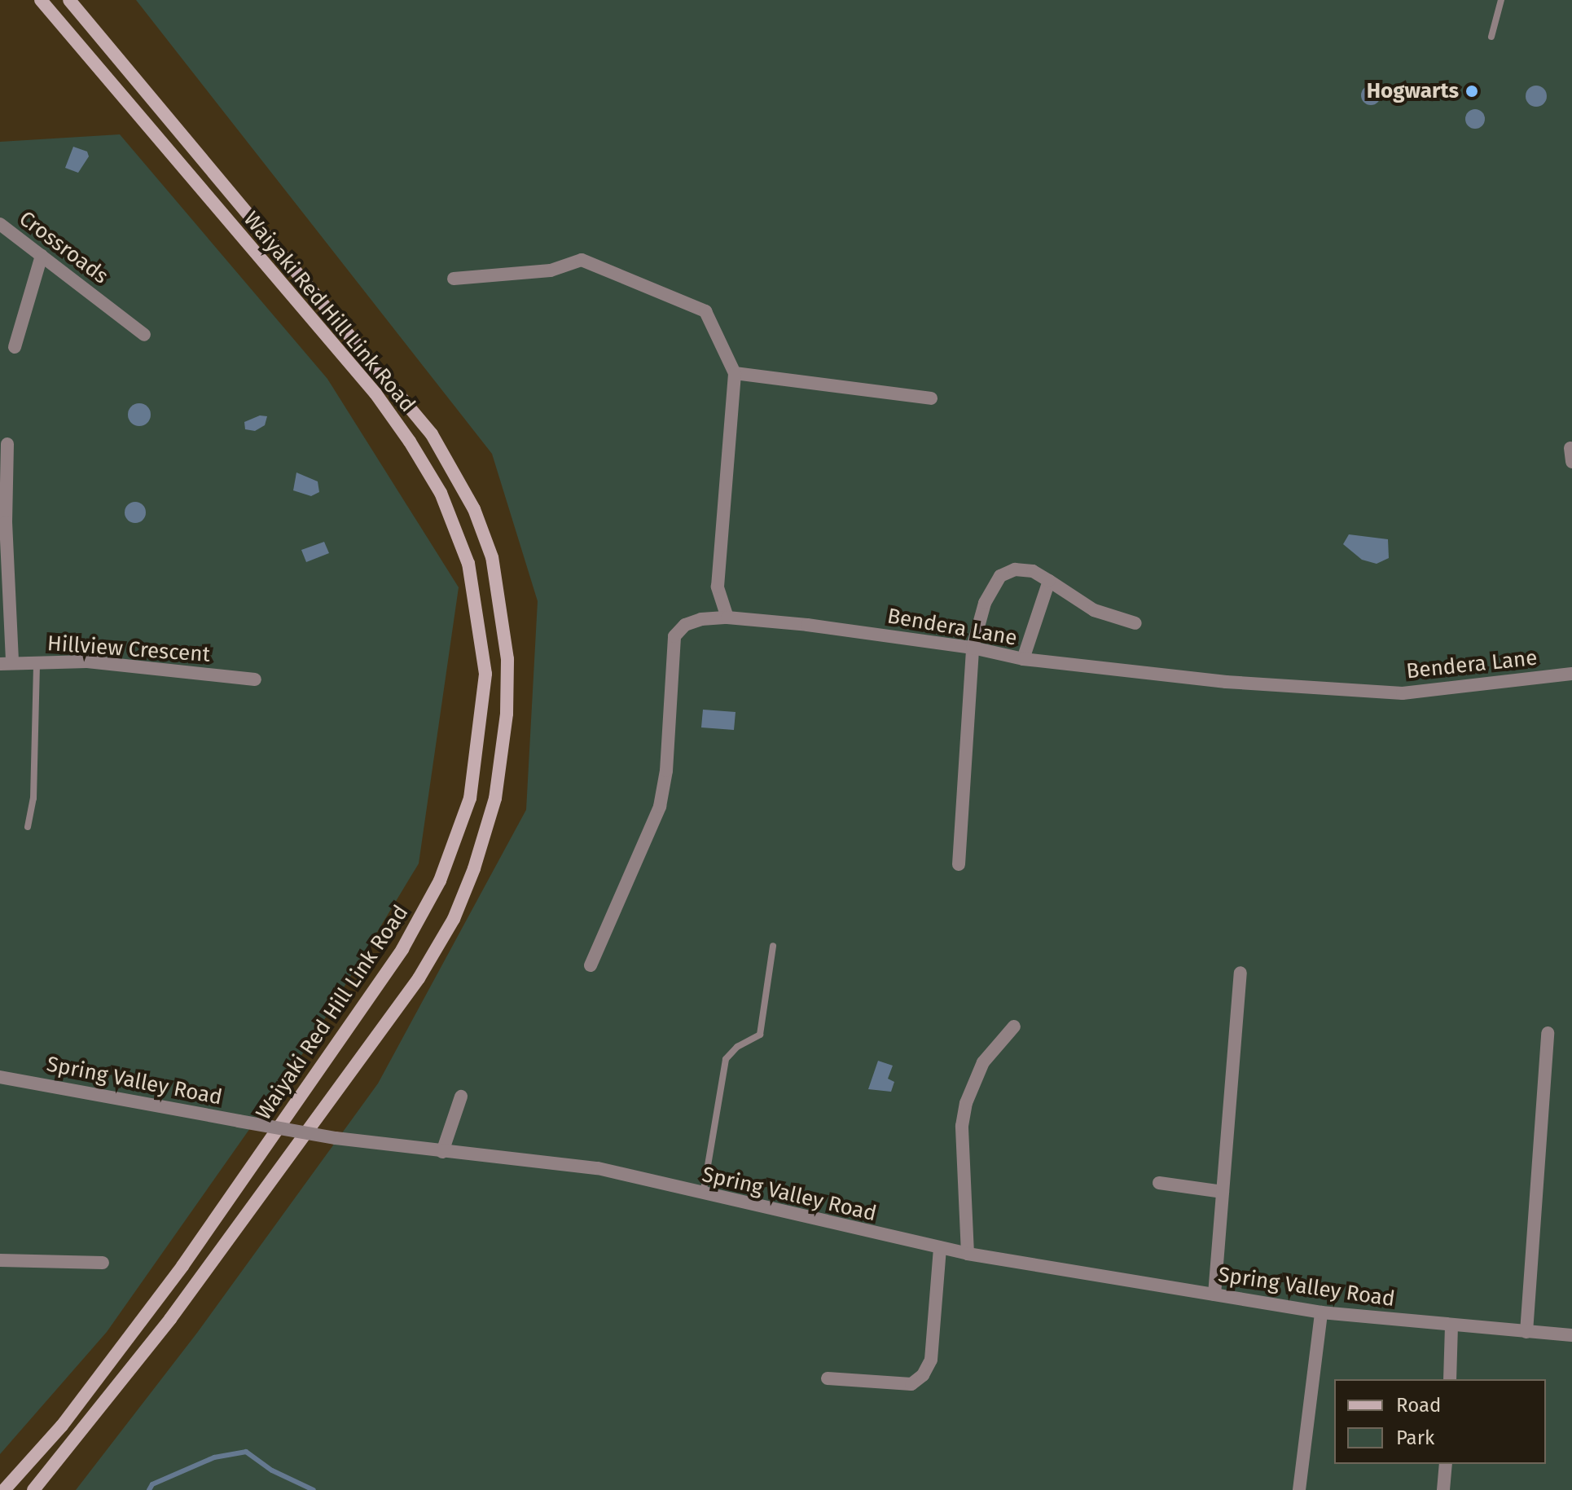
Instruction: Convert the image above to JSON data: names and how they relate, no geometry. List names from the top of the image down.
{
  "streets": {
    "main road": ["Waiyaki Red Hill Link Road"],
    "street": [
      "Crossroads",
      "Bendera Lane",
      "Hillview Crescent",
      "Spring Valley Road"
    ]
  },
  "places": ["Hogwarts"],
  "legend": ["Road", "Park"]
}
